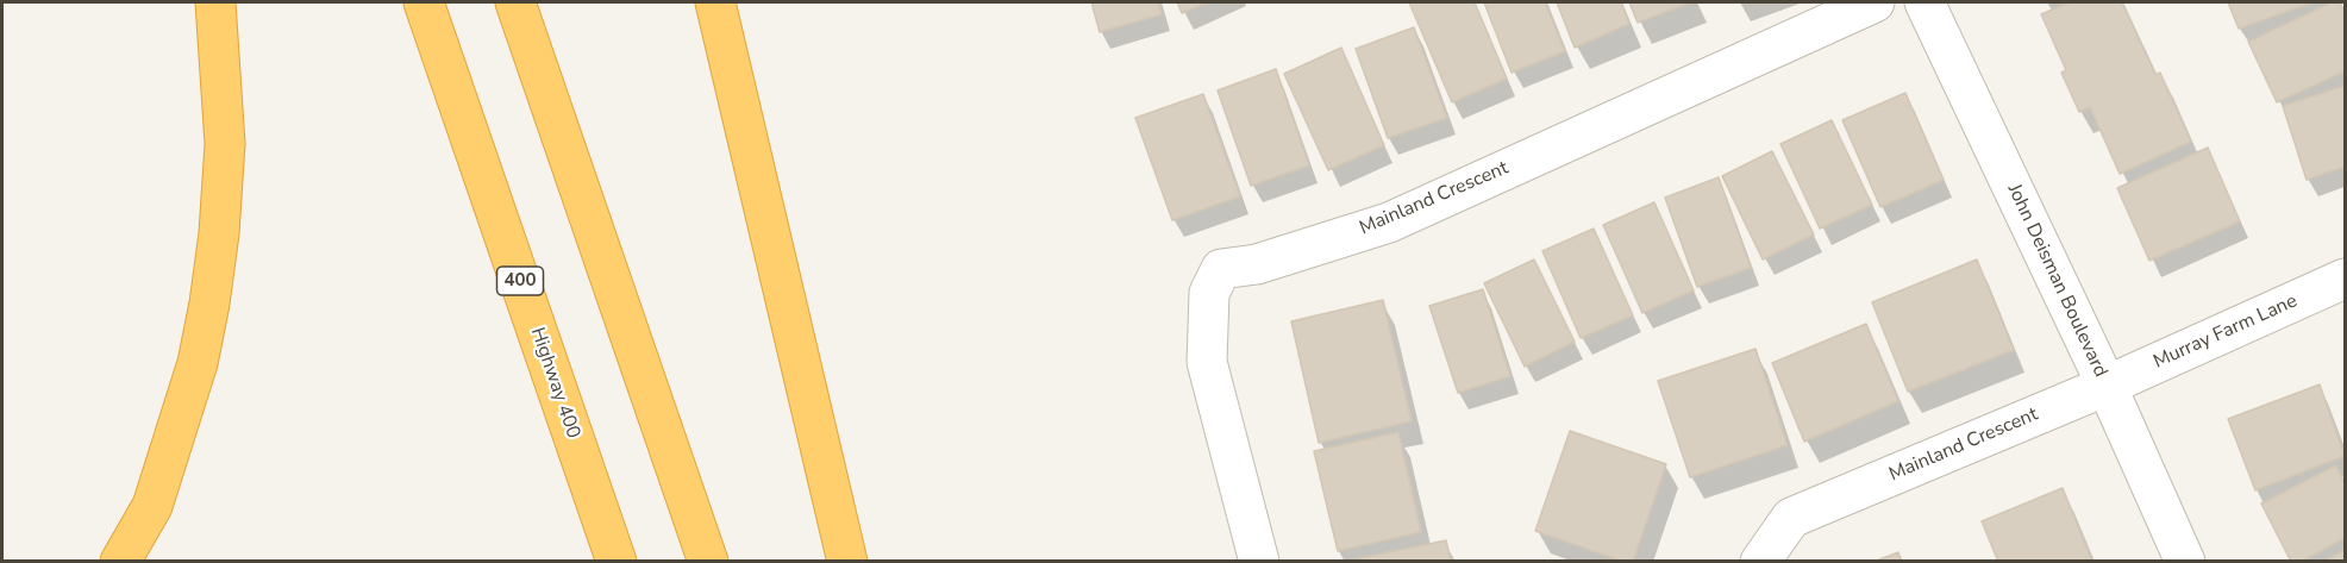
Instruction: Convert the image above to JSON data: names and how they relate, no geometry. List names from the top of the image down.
{
  "streets": {
    "highway": ["400", "Highway 400"],
    "street": ["Mainland Crescent", "John Deisman Boulevard", "Murray Farm Lane"]
  },
  "crossings": [
    ["Mainland Crescent", "John Deisman Boulevard"],
    ["Mainland Crescent", "Murray Farm Lane"],
    ["John Deisman Boulevard", "Murray Farm Lane"]
  ]
}
